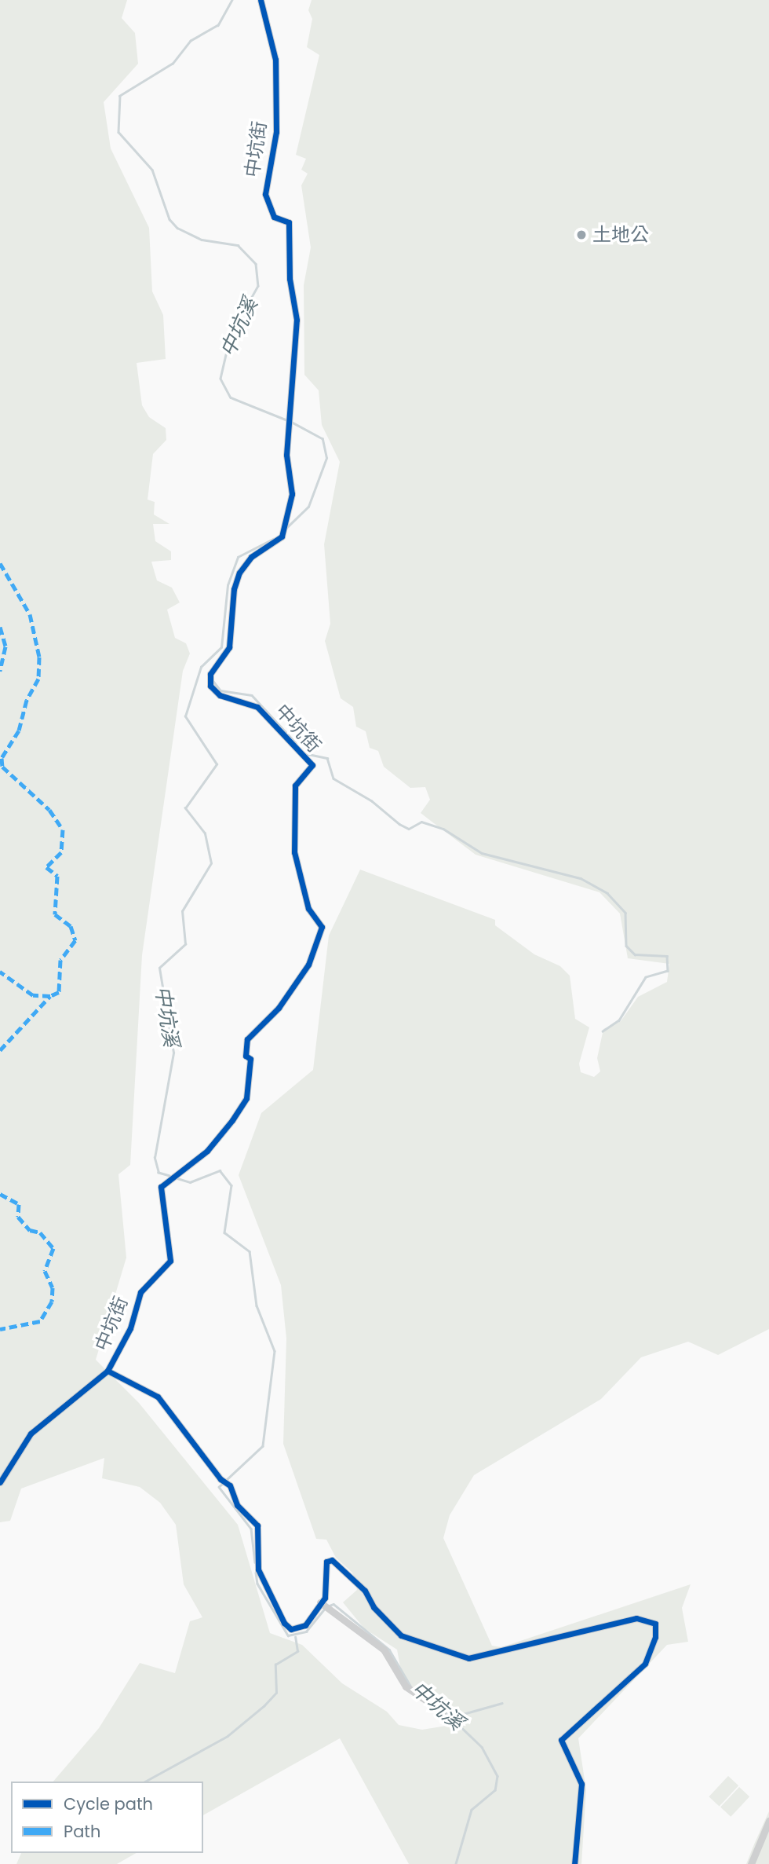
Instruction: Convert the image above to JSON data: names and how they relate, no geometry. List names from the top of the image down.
{
  "streets": {
    "street": ["中坑街"]
  },
  "water": ["中坑溪"],
  "places": ["土地公"],
  "legend": ["Cycle path", "Path"]
}
